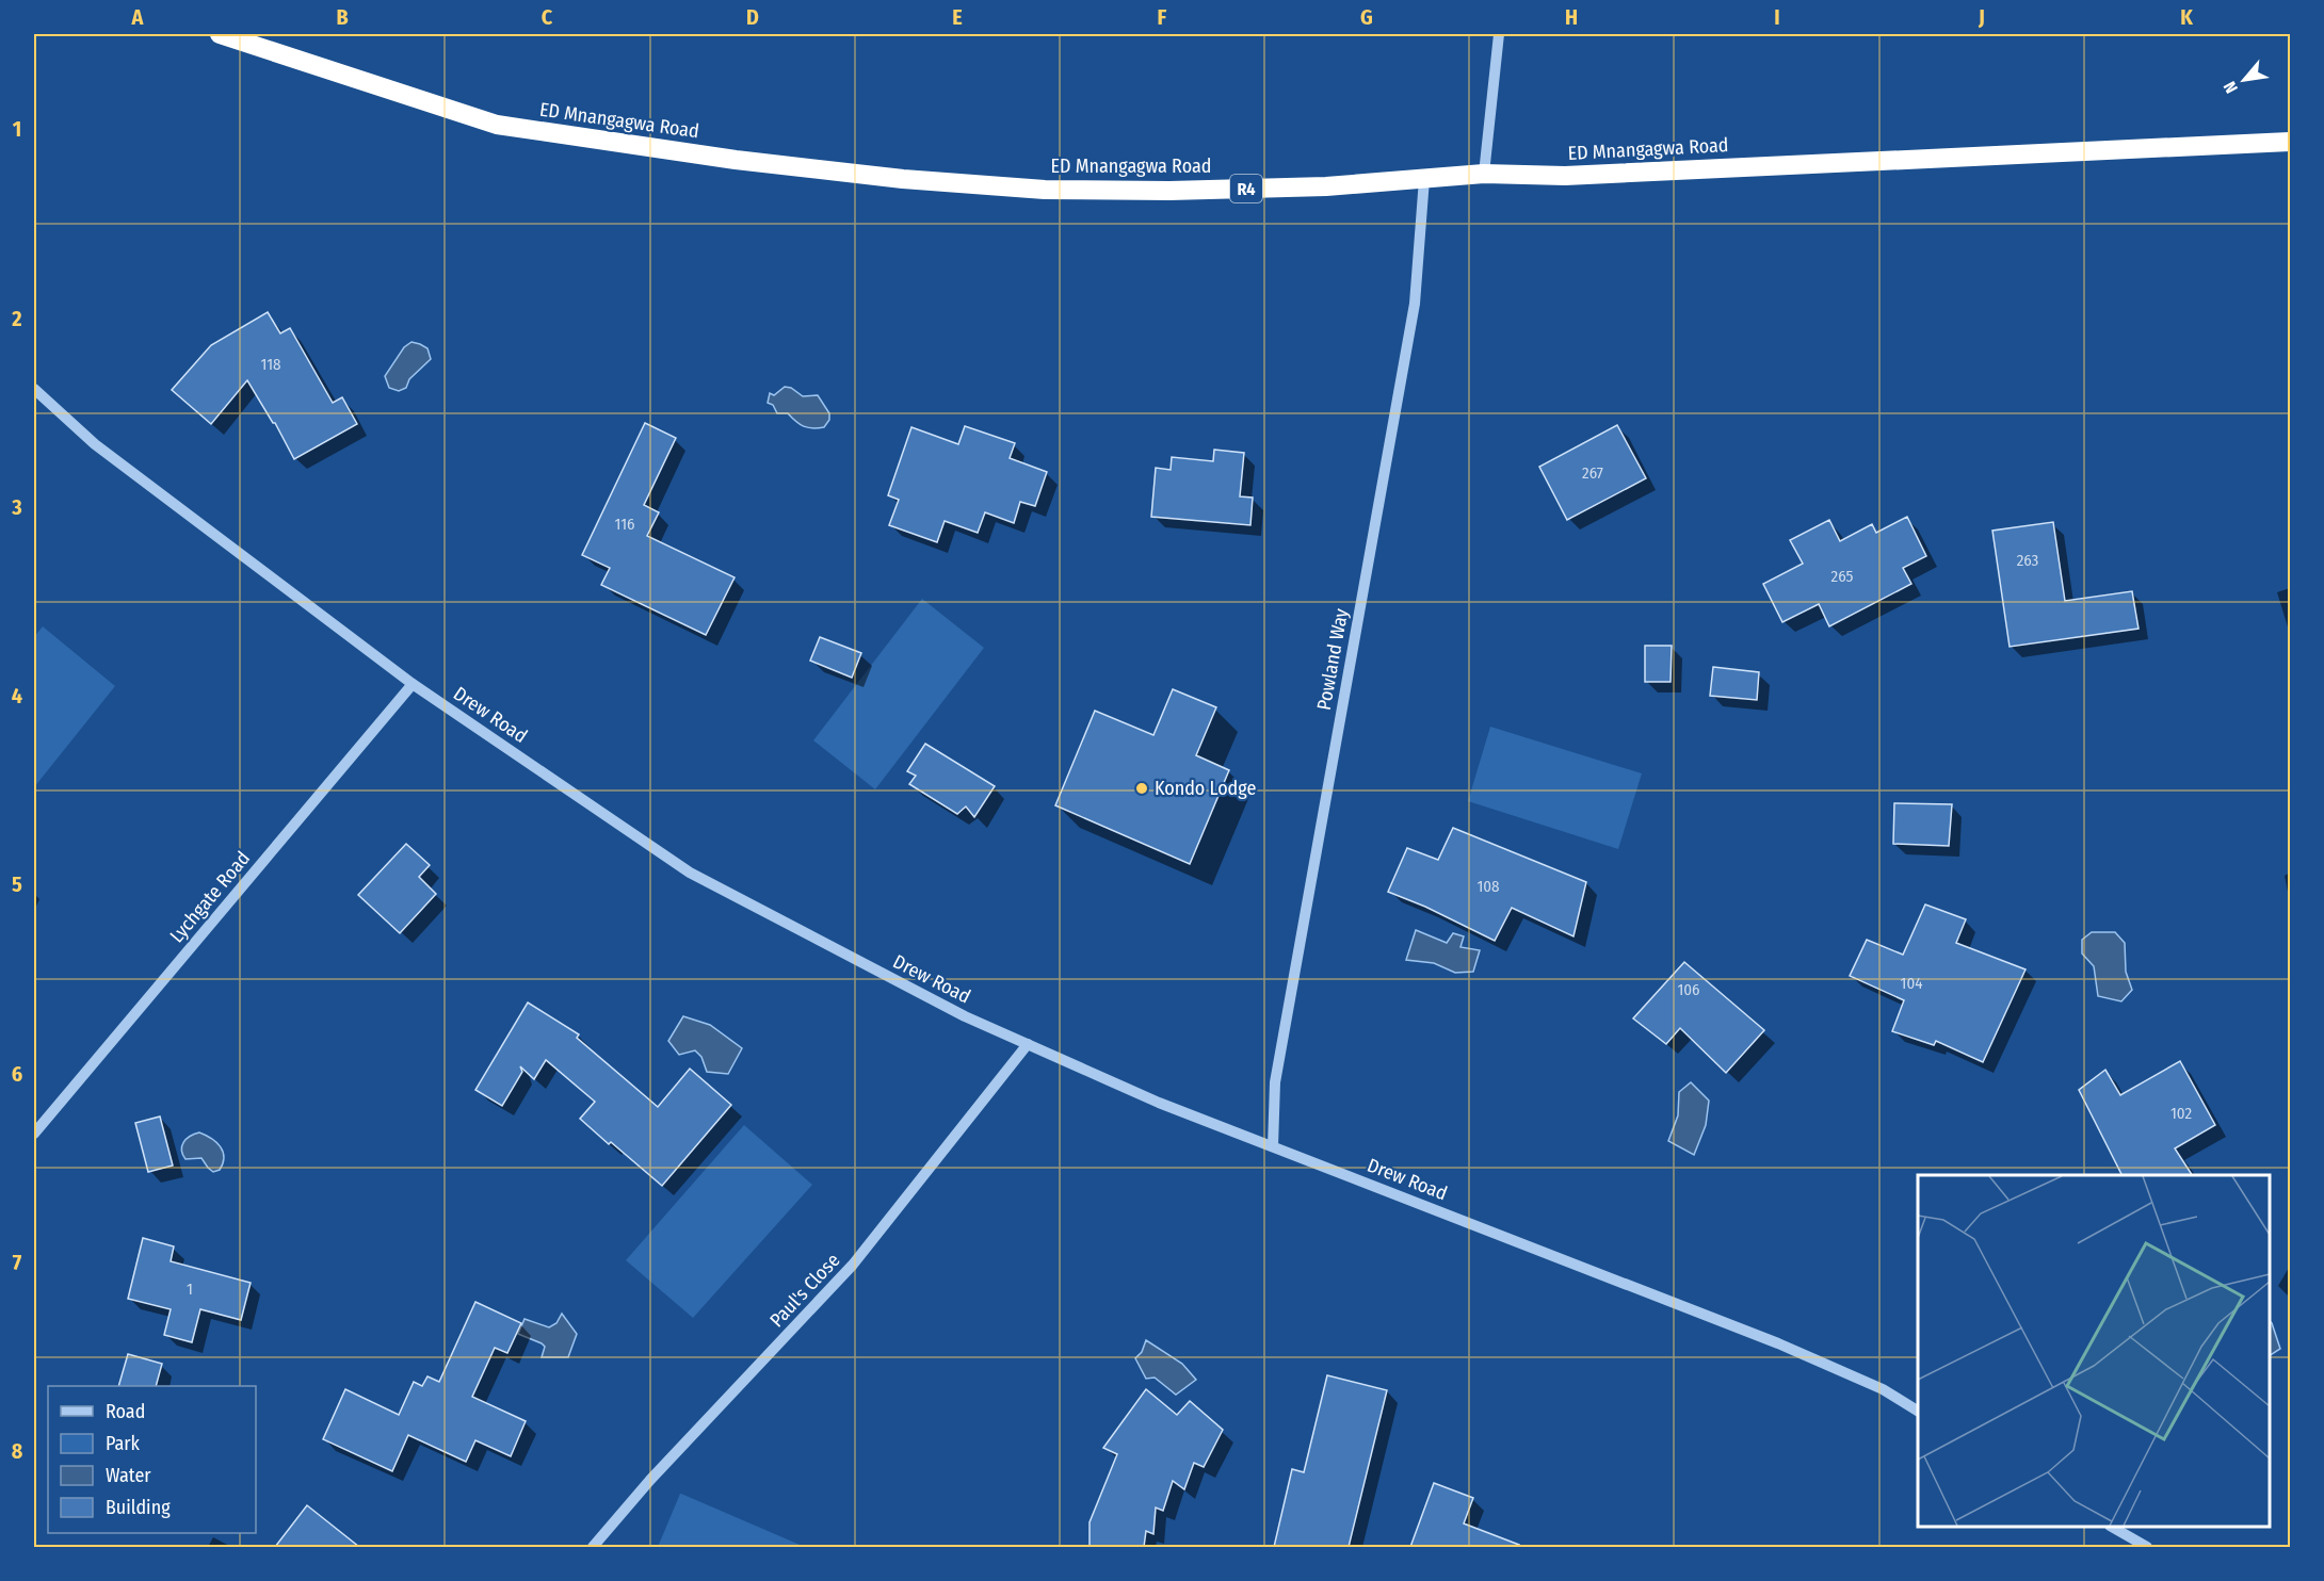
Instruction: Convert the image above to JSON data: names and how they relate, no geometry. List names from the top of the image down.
{
  "streets": {
    "highway": ["ED Mnangagwa Road", "R4"],
    "street": [
      "Powland Way",
      "Drew Road",
      "Lychgate Road",
      "Paul's Close"
    ]
  },
  "crossings": [
    ["ED Mnangagwa Road", "Powland Way"],
    ["Powland Way", "Drew Road"],
    ["Drew Road", "Lychgate Road"],
    ["Drew Road", "Paul's Close"]
  ],
  "places": ["Kondo Lodge"],
  "house_numbers": [
    "118",
    "267",
    "116",
    "263",
    "265",
    "108",
    "104",
    "106",
    "102",
    "1"
  ],
  "legend": [
    "Road",
    "Park",
    "Water",
    "Building"
  ],
  "north": "bottom left",
  "grid": {
    "columns": [
      "A",
      "B",
      "C",
      "D",
      "E",
      "F",
      "G",
      "H",
      "I",
      "J",
      "K"
    ],
    "rows": [
      "1",
      "2",
      "3",
      "4",
      "5",
      "6",
      "7",
      "8"
    ]
  }
}
